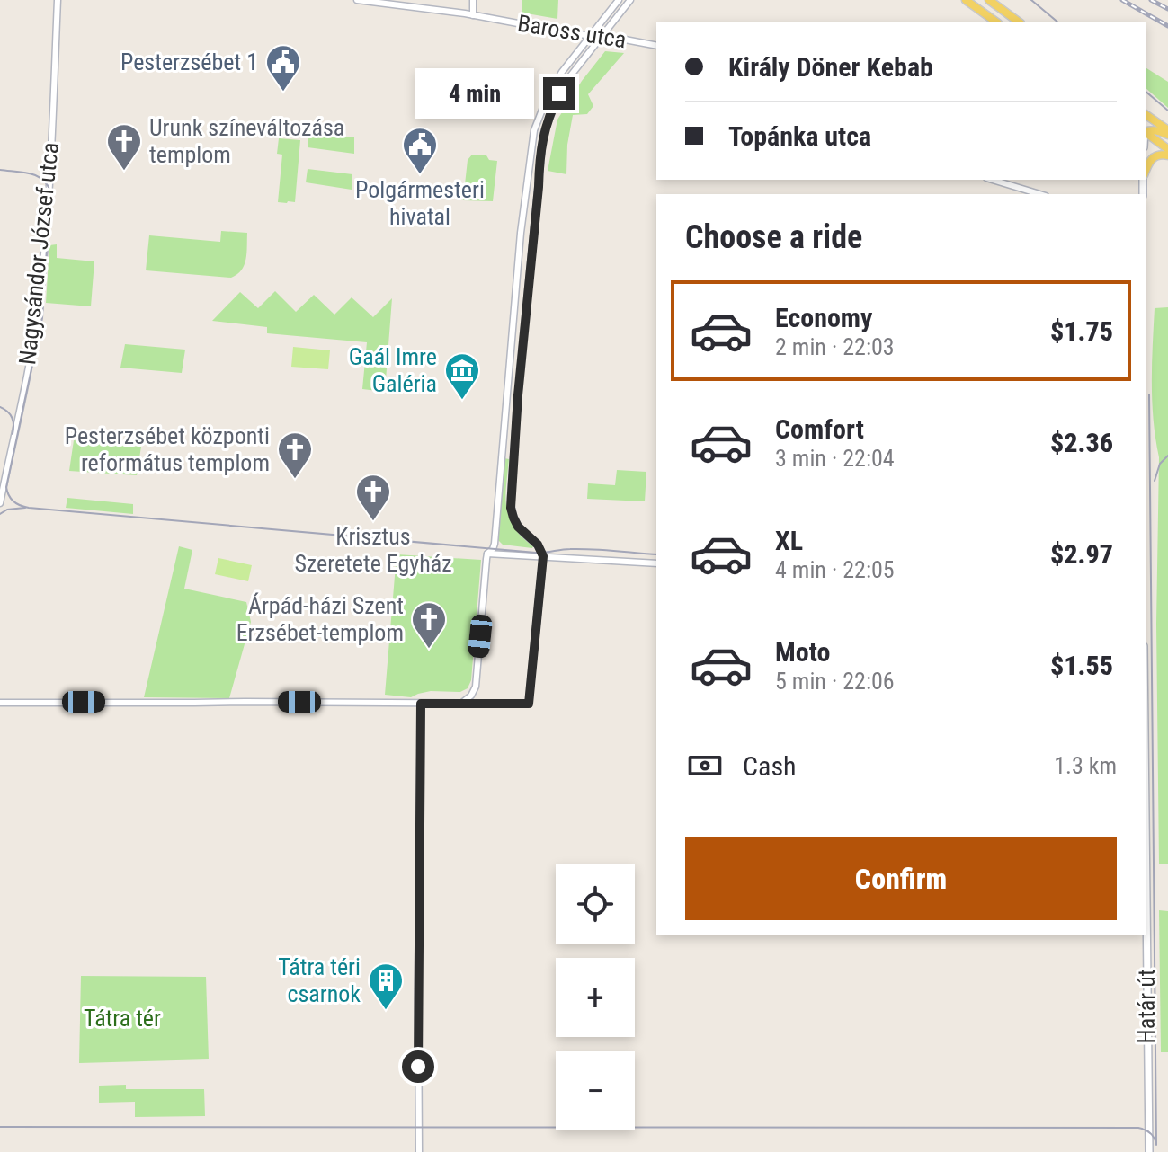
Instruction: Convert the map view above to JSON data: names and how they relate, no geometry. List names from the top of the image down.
{
  "streets": {
    "main road": ["Határ út"],
    "street": ["Baross utca", "Nagysándor József utca"]
  },
  "parks": ["Tátra tér"],
  "places": {
    "public building": ["Pesterzsébet 1", "Polgármesteri hivatal"],
    "church": [
      "Urunk színeváltozása templom",
      "Pesterzsébet központi református templom",
      "Krisztus Szeretete Egyház",
      "Árpád-házi Szent Erzsébet-templom"
    ],
    "museum": ["Gaál Imre Galéria"],
    "building": ["Tátra téri csarnok"]
  },
  "page": {
    "banner": ["Király Döner Kebab", "Topánka utca"],
    "bubble": "4 min",
    "heading": "Choose a ride",
    "list": [
      {
        "name": "Economy",
        "note": "2 min · 22:03",
        "value": "$1.75"
      },
      {
        "name": "Comfort",
        "note": "3 min · 22:04",
        "value": "$2.36"
      },
      {
        "name": "XL",
        "note": "4 min · 22:05",
        "value": "$2.97"
      },
      {
        "name": "Moto",
        "note": "5 min · 22:06",
        "value": "$1.55"
      }
    ],
    "pay": ["Cash", "1.3 km"],
    "buttons": "Confirm",
    "map_buttons": ["+", "−"]
  }
}
